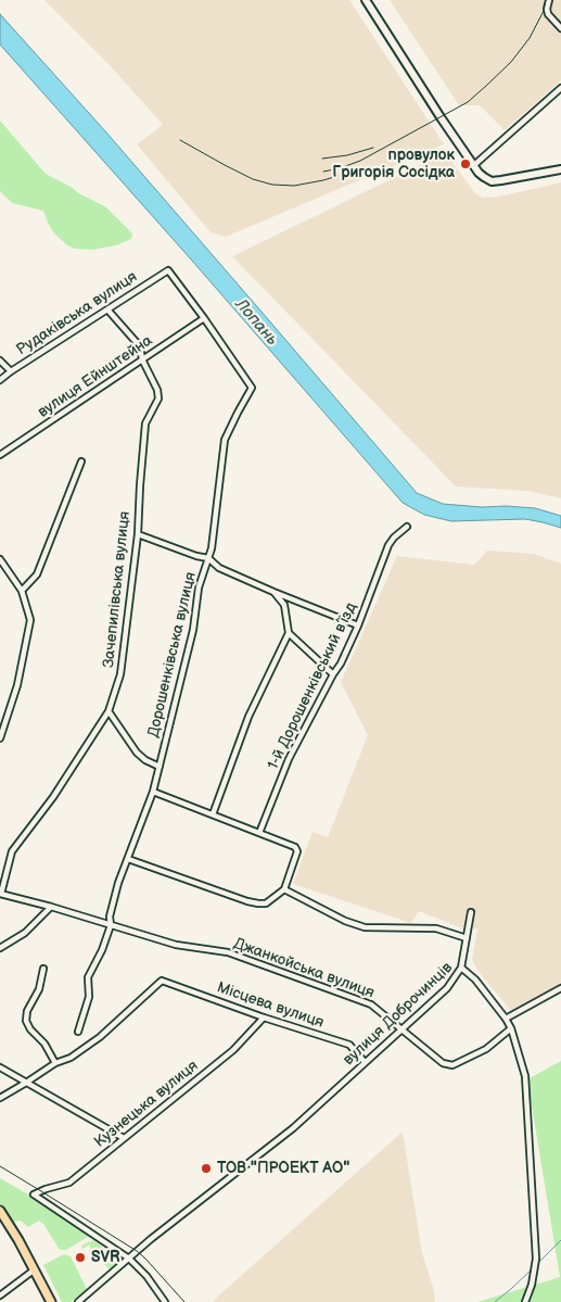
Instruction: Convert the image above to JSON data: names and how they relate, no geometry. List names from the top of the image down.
{
  "streets": {
    "street": [
      "Рудаківська вулиця",
      "вулиця Ейнштейна",
      "Зачепилівська вулиця",
      "Дорошенківська вулиця",
      "1-й Дорошенківський в’їзд",
      "Джанкойська вулиця",
      "Місцева вулиця",
      "вулиця Доброчинців",
      "Кузнецька вулиця"
    ]
  },
  "crossings": [
    ["Рудаківська вулиця", "Дорошенківська вулиця"],
    ["вулиця Ейнштейна", "Зачепилівська вулиця"],
    ["вулиця Ейнштейна", "Дорошенківська вулиця"],
    ["Зачепилівська вулиця", "Джанкойська вулиця"],
    ["Дорошенківська вулиця", "Джанкойська вулиця"],
    ["Джанкойська вулиця", "вулиця Доброчинців"],
    ["Місцева вулиця", "вулиця Доброчинців"],
    ["Місцева вулиця", "Кузнецька вулиця"],
    ["вулиця Доброчинців", "Кузнецька вулиця"]
  ],
  "water": ["Лопань"],
  "places": ["провулок Григорія Сосідка", "ТОВ \"ПРОЕКТ АО\"", "SVR"]
}
